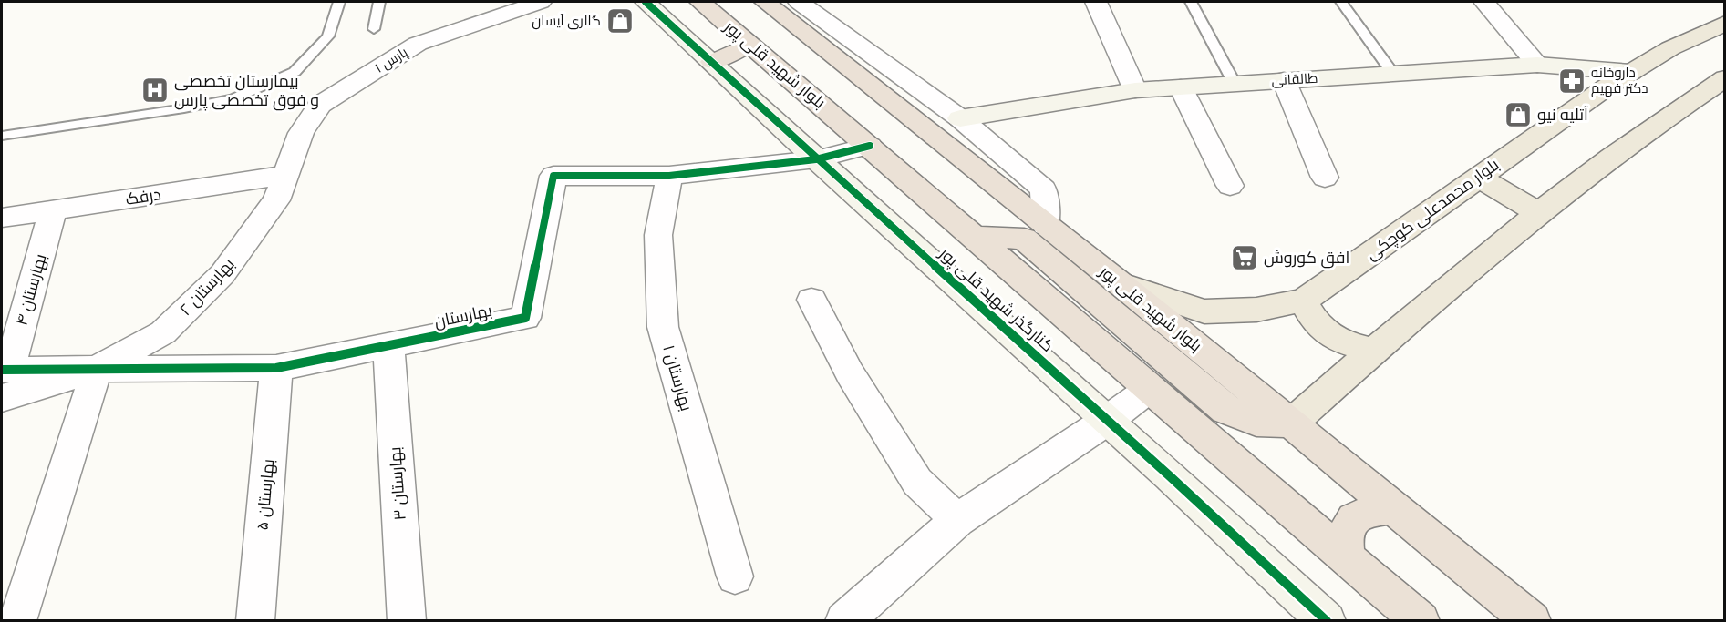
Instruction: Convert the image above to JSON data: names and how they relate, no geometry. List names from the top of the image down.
{
  "streets": {
    "highway": ["بلوار شهید قلی پور"],
    "main road": ["بلوار محمدعلی کوچکی"],
    "street": [
      "پارس ۱",
      "طالقانی",
      "درفک",
      "بهارستان ۲",
      "بهارستان ۴",
      "کنارگذر شهید قلی پور",
      "بهارستان",
      "بهارستان ۱",
      "بهارستان ۳",
      "بهارستان ۵"
    ]
  },
  "crossings": [
    ["پارس ۱", "درفک"],
    ["پارس ۱", "بهارستان ۲"],
    ["بلوار شهید قلی پور", "بلوار محمدعلی کوچکی"],
    ["بلوار شهید قلی پور", "بهارستان"],
    ["طالقانی", "بلوار محمدعلی کوچکی"],
    ["درفک", "بهارستان ۲"],
    ["درفک", "بهارستان ۴"],
    ["بهارستان ۲", "بهارستان"],
    ["کنارگذر شهید قلی پور", "بهارستان"],
    ["بهارستان", "بهارستان ۱"],
    ["بهارستان", "بهارستان ۳"],
    ["بهارستان", "بهارستان ۵"]
  ],
  "places": {
    "shop": ["گالری آیسان", "آتلیه نیو"],
    "pharmacy": ["داروخانه دکتر فهیم"],
    "hospital": ["بیمارستان تخصصی و فوق تخصصی پارس"],
    "supermarket": ["افق کوروش"]
  }
}
